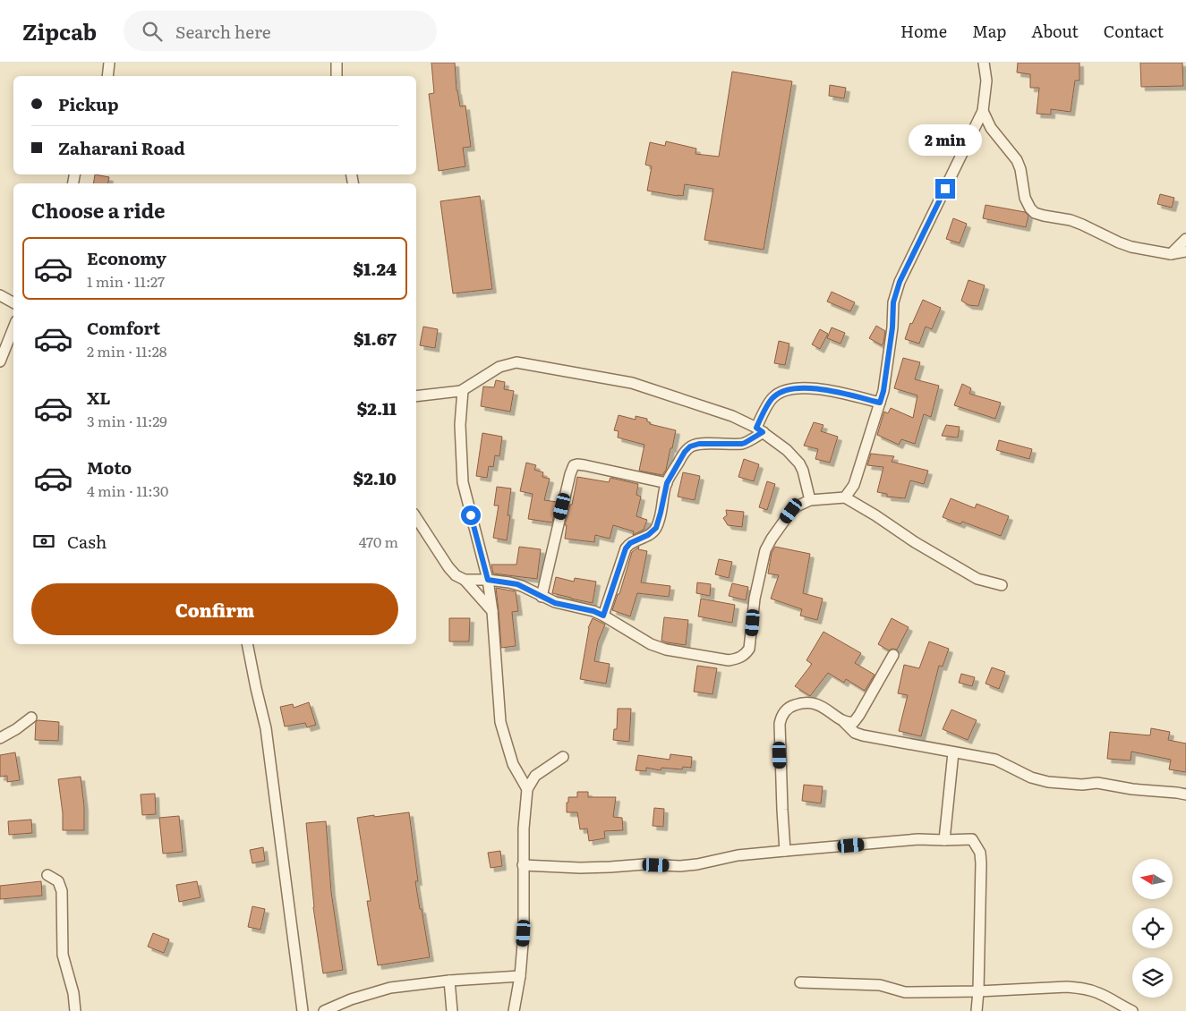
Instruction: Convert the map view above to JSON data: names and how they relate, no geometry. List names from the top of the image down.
{
  "north": "left",
  "page": {
    "header": "Zipcab",
    "search": "Search here",
    "nav": [
      "Home",
      "Map",
      "About",
      "Contact"
    ],
    "banner": ["Pickup", "Zaharani Road"],
    "bubble": "2 min",
    "heading": "Choose a ride",
    "list": [
      {
        "name": "Economy",
        "note": "1 min · 11:27",
        "value": "$1.24"
      },
      {
        "name": "Comfort",
        "note": "2 min · 11:28",
        "value": "$1.67"
      },
      {
        "name": "XL",
        "note": "3 min · 11:29",
        "value": "$2.11"
      },
      {
        "name": "Moto",
        "note": "4 min · 11:30",
        "value": "$2.10"
      }
    ],
    "pay": ["Cash", "470 m"],
    "buttons": "Confirm"
  }
}
